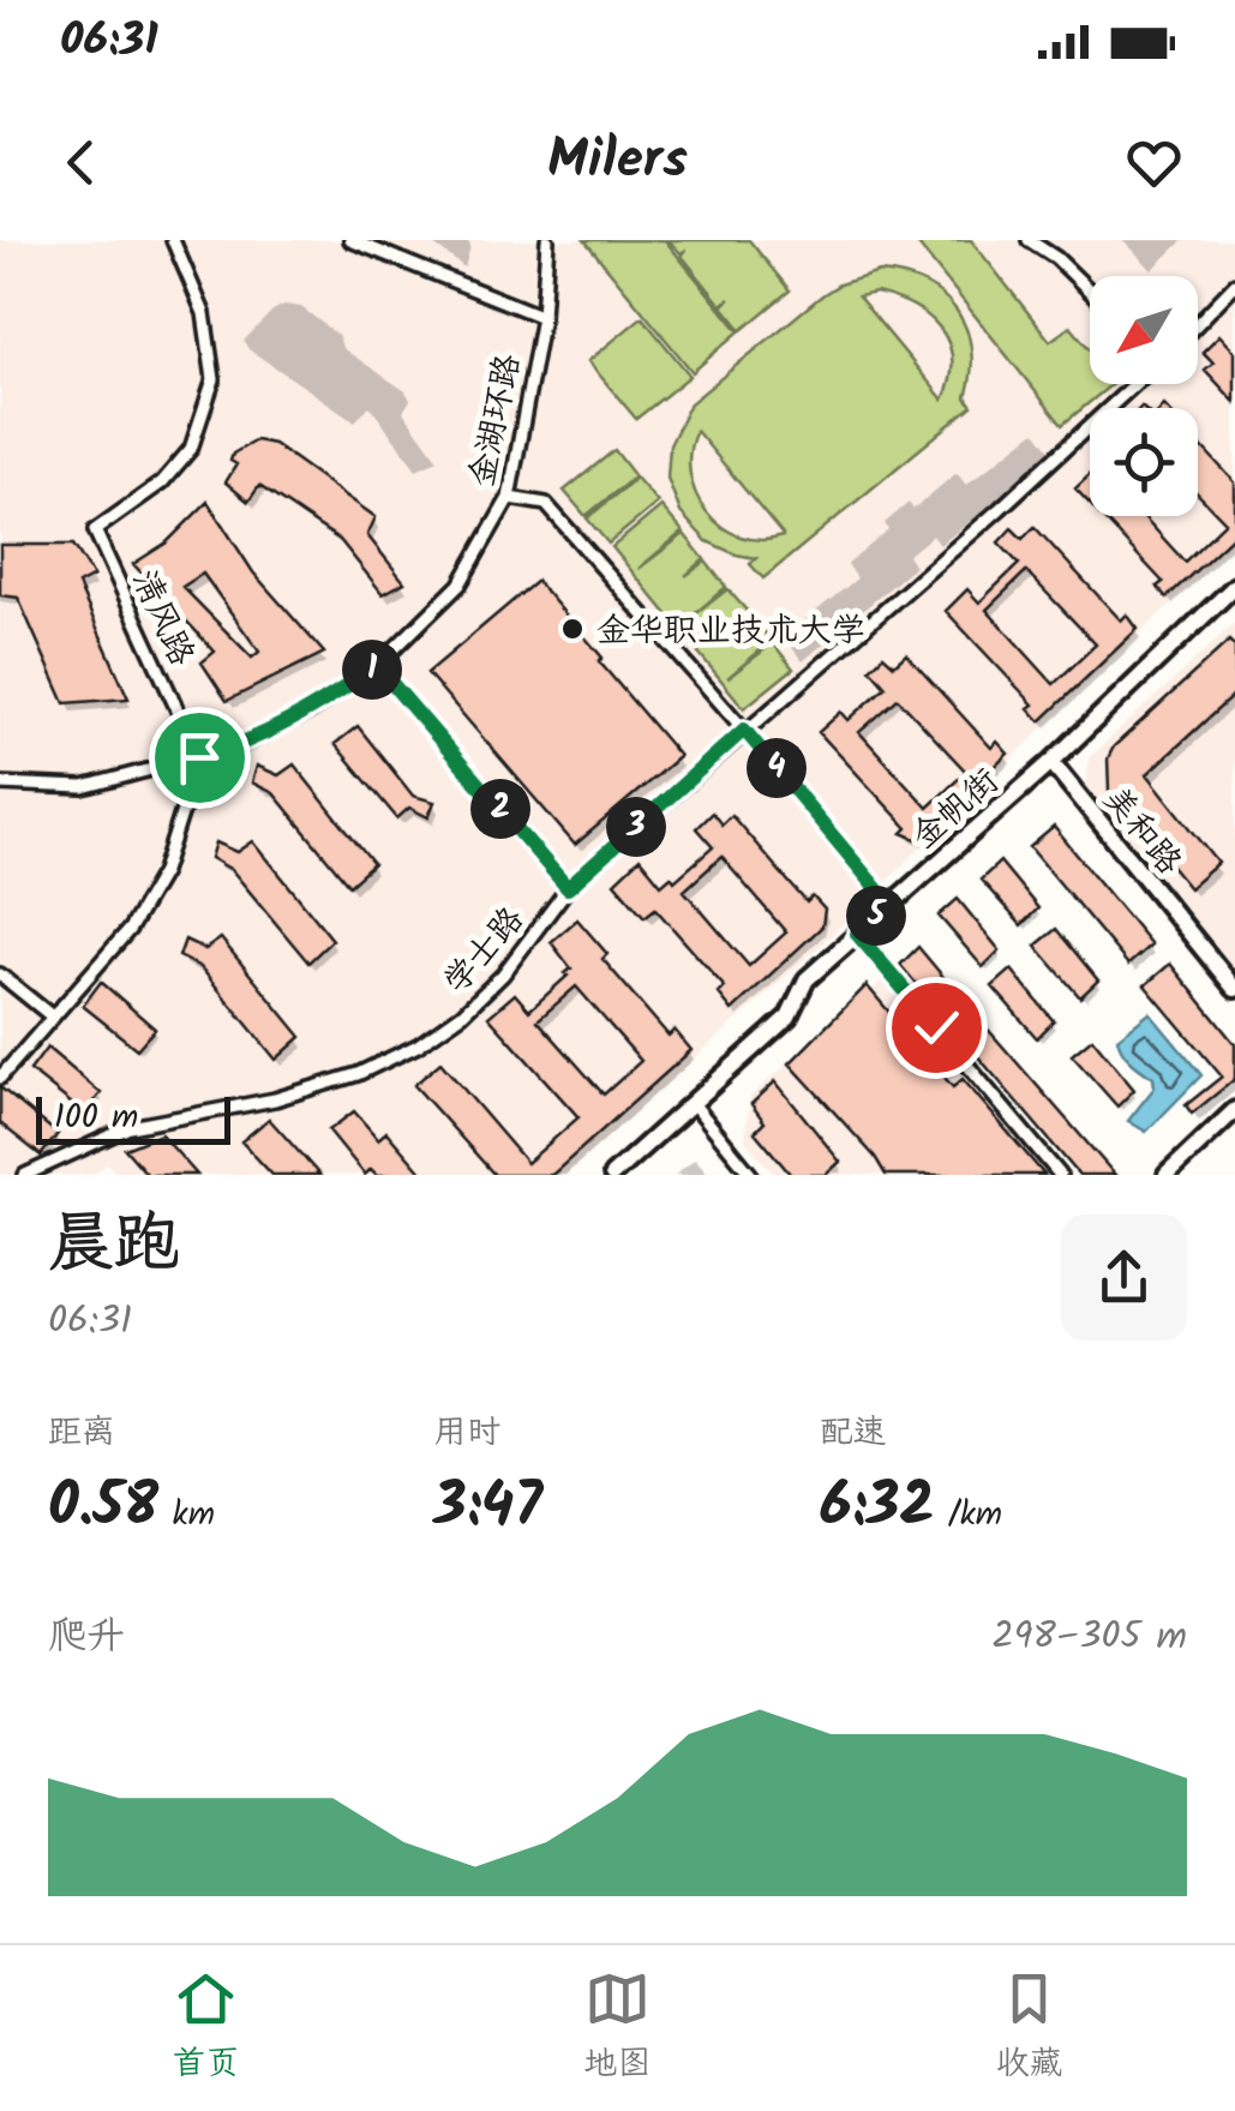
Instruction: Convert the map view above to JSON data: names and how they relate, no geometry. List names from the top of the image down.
{
  "streets": {
    "street": [
      "金湖环路",
      "清风路",
      "金帆街",
      "美和路",
      "学士路"
    ]
  },
  "crossings": [
    ["金湖环路", "清风路"],
    ["金帆街", "美和路"]
  ],
  "places": ["金华职业技术大学"],
  "scale_bar": "100 m",
  "north": "bottom left",
  "page": {
    "status": "06:31",
    "header": "Milers",
    "pins": [
      "1",
      "4",
      "2",
      "3",
      "5"
    ],
    "scale": "100 m",
    "heading": ["晨跑", "06:31"],
    "stats": [
      ["距离", "0.58 km"],
      ["用时", "3:47"],
      ["配速", "6:32 /km"]
    ],
    "chart": ["爬升", "298–305 m"],
    "tabs": ["首页", "地图", "收藏"]
  }
}
